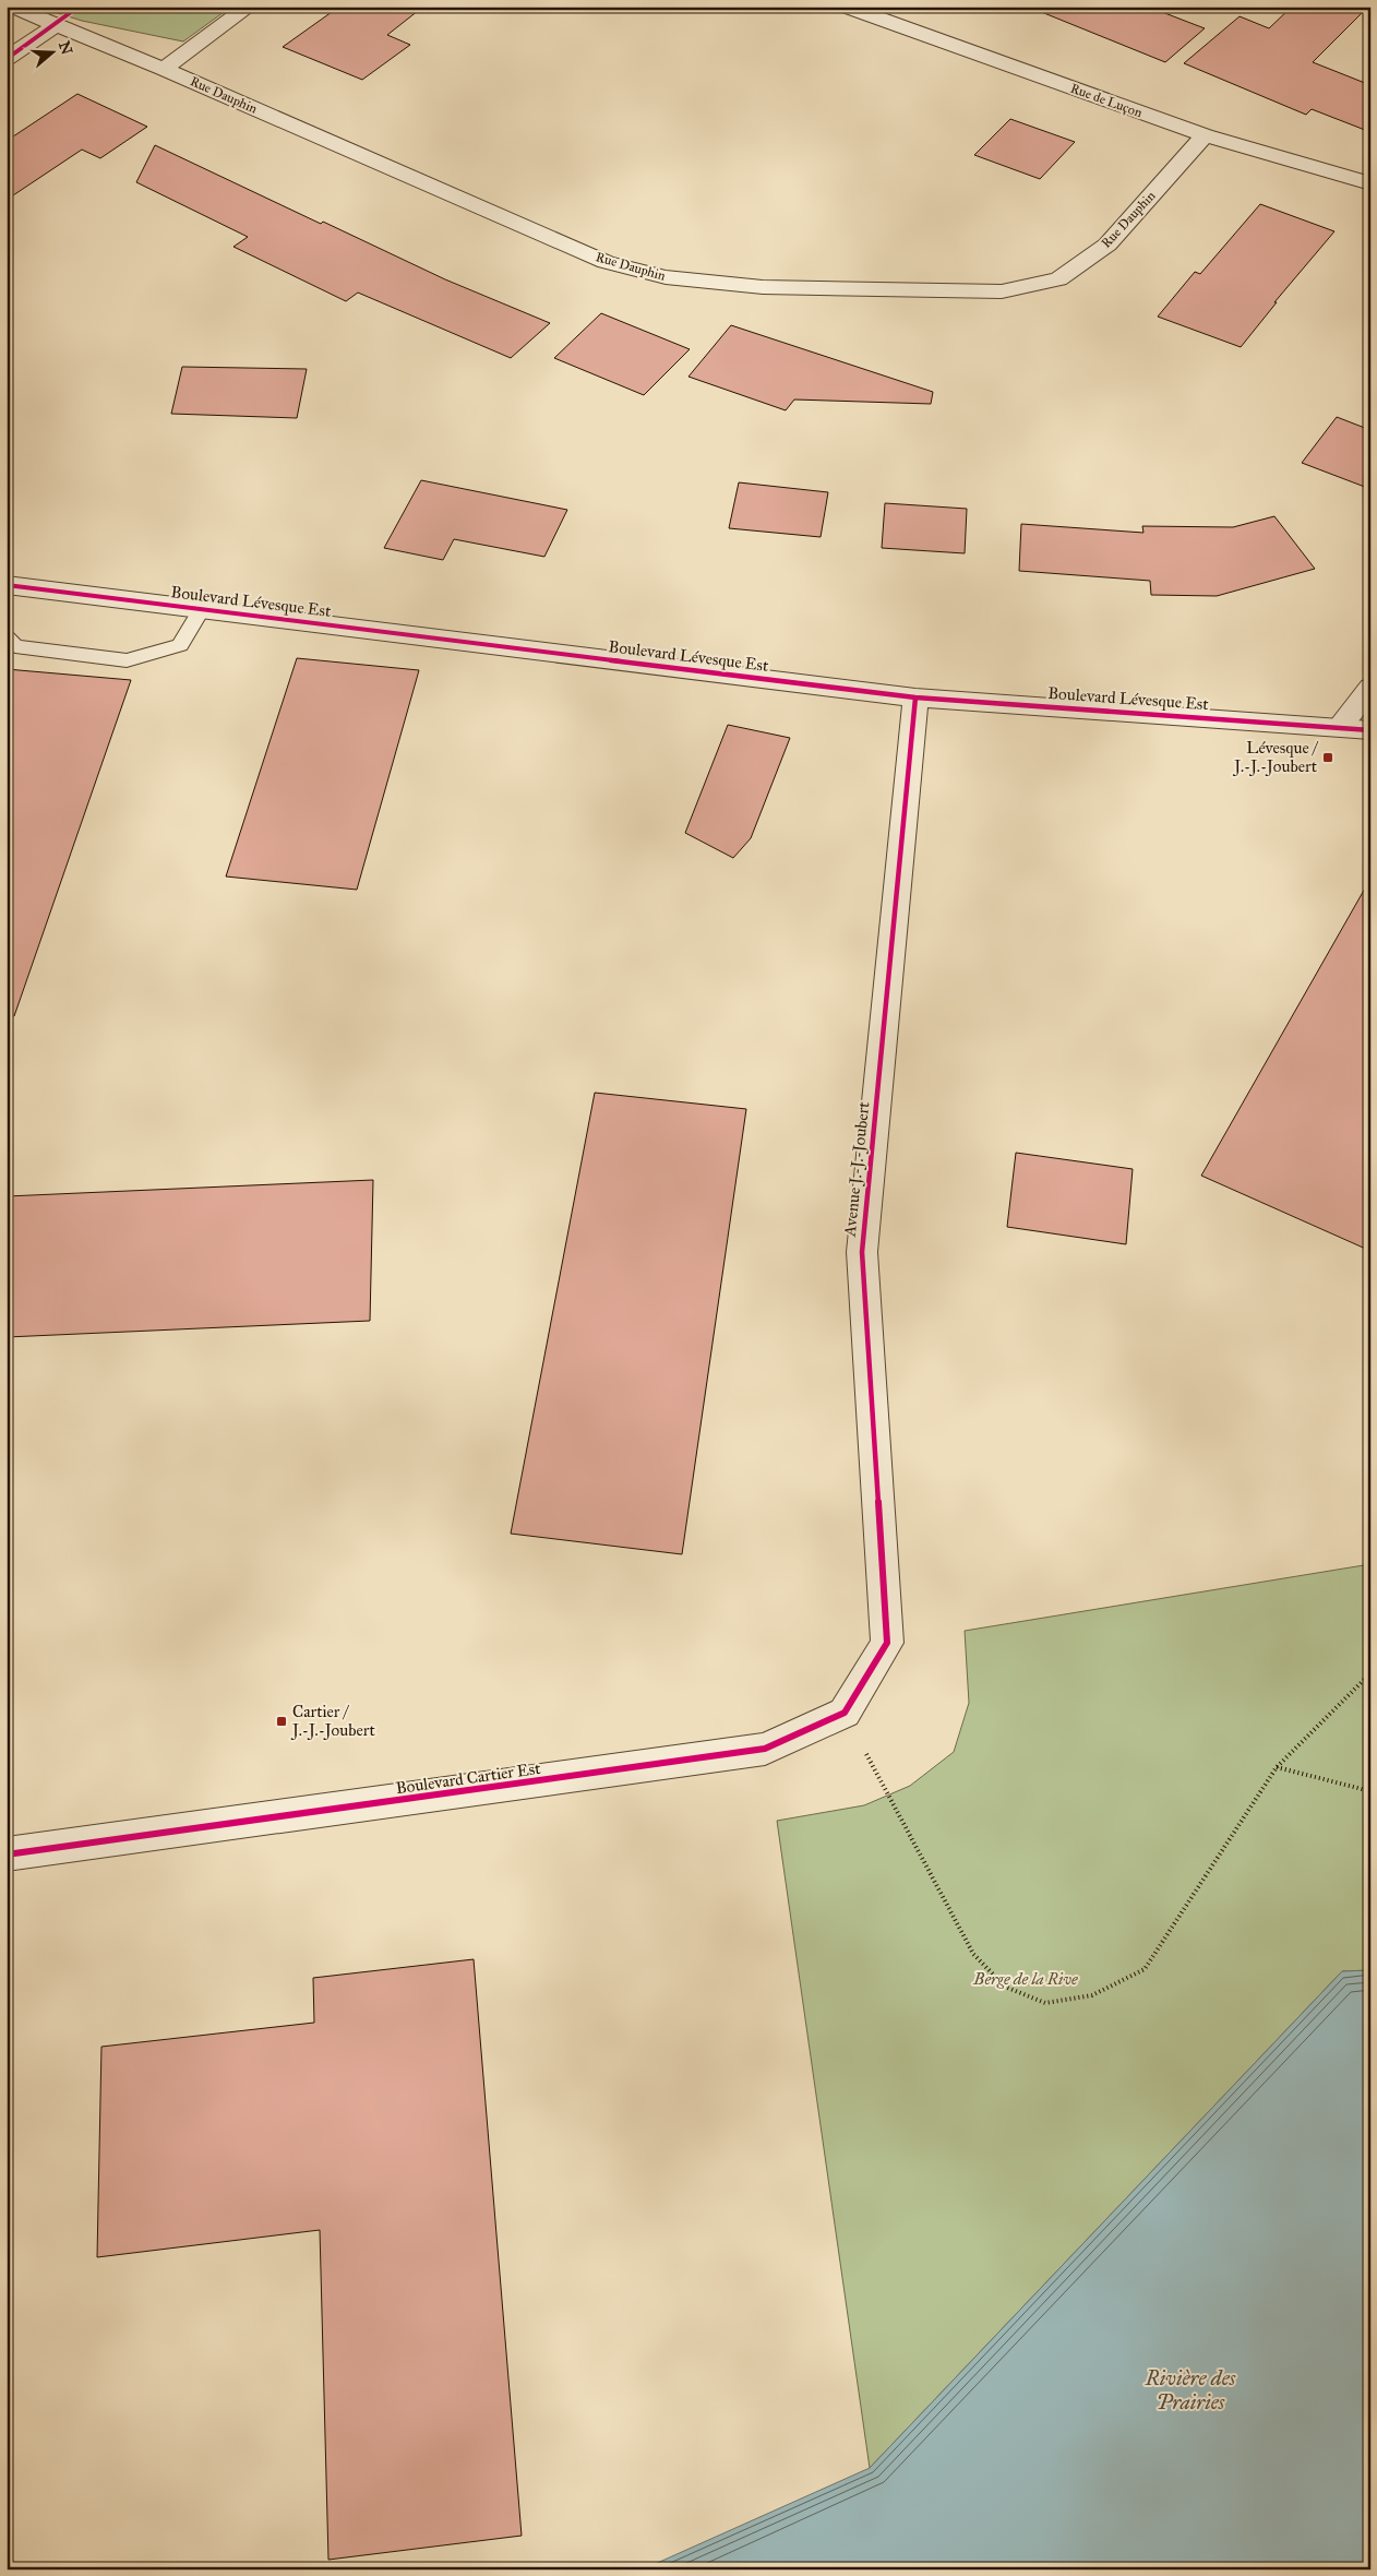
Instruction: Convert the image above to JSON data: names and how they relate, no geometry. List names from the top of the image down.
{
  "streets": {
    "street": [
      "Rue Dauphin",
      "Rue de Luçon",
      "Boulevard Lévesque Est",
      "Avenue J.-J.-Joubert",
      "Boulevard Cartier Est"
    ]
  },
  "crossings": [
    ["Rue Dauphin", "Rue de Luçon"],
    ["Boulevard Lévesque Est", "Avenue J.-J.-Joubert"],
    ["Avenue J.-J.-Joubert", "Boulevard Cartier Est"]
  ],
  "water": ["Rivière des Prairies"],
  "parks": ["Berge de la Rive"],
  "places": {
    "transit": ["Lévesque / J.-J.-Joubert", "Cartier / J.-J.-Joubert"]
  },
  "north": "right"
}
